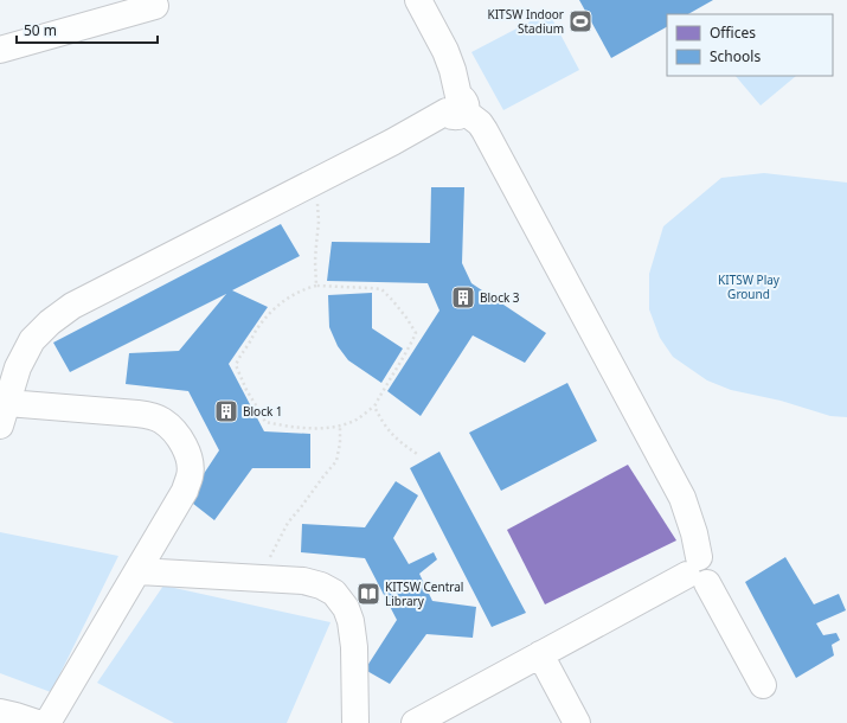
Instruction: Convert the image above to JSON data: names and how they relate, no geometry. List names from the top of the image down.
{
  "parks": ["KITSW Play Ground"],
  "places": {
    "sports": ["KITSW Indoor Stadium"],
    "building": ["Block 3", "Block 1"],
    "library": ["KITSW Central Library"]
  },
  "legend": ["Offices", "Schools"],
  "scale_bar": "50 m"
}
